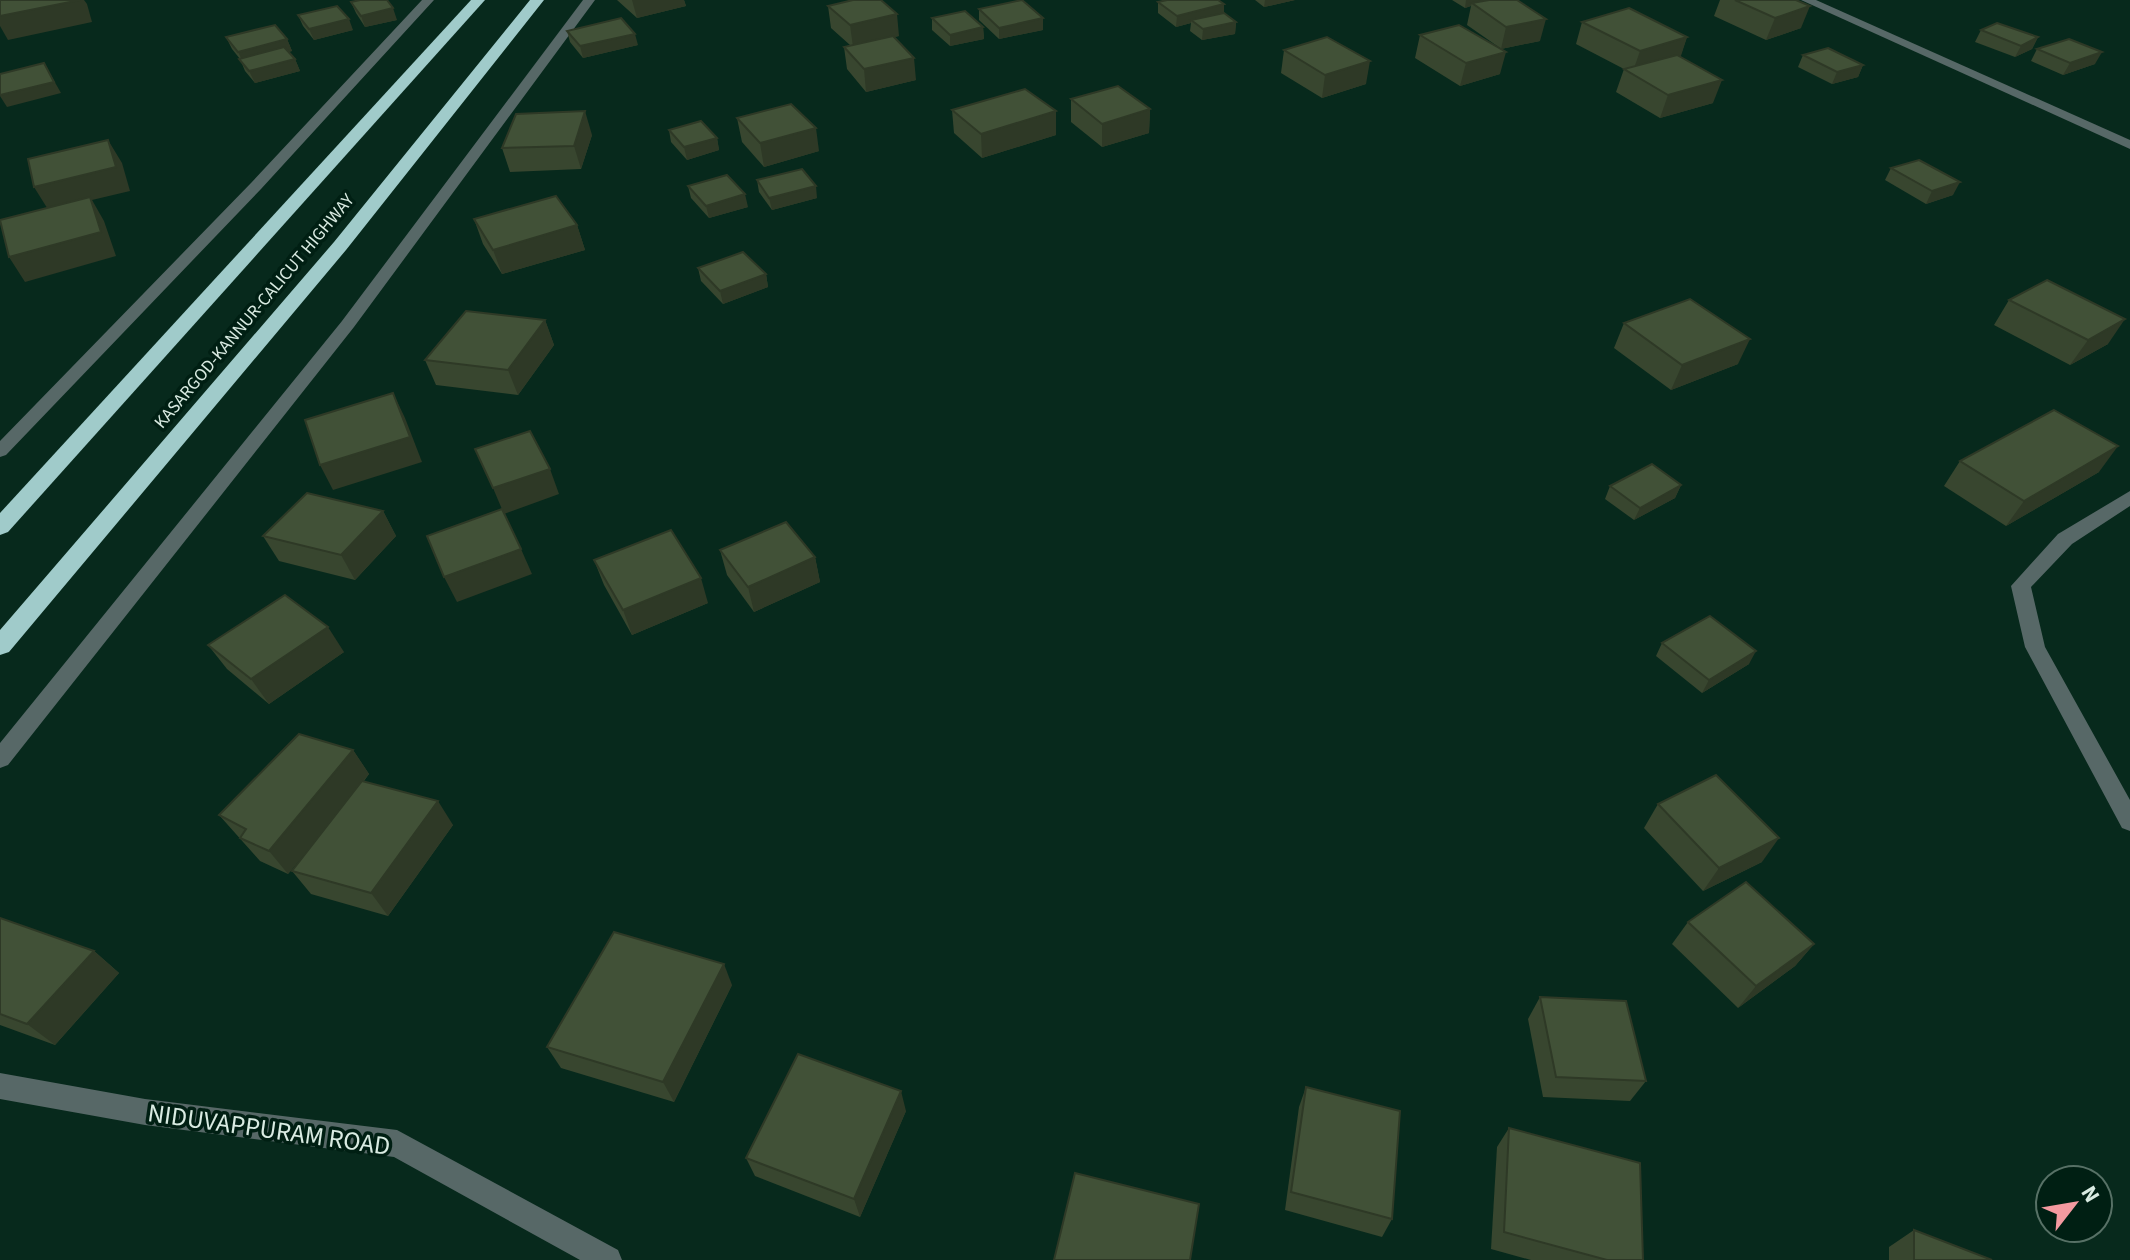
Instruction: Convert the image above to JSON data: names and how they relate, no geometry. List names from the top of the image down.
{
  "streets": {
    "highway": ["KASARGOD-KANNUR-CALICUT HIGHWAY"],
    "street": ["NIDUVAPPURAM ROAD"]
  },
  "north": "top right"
}
